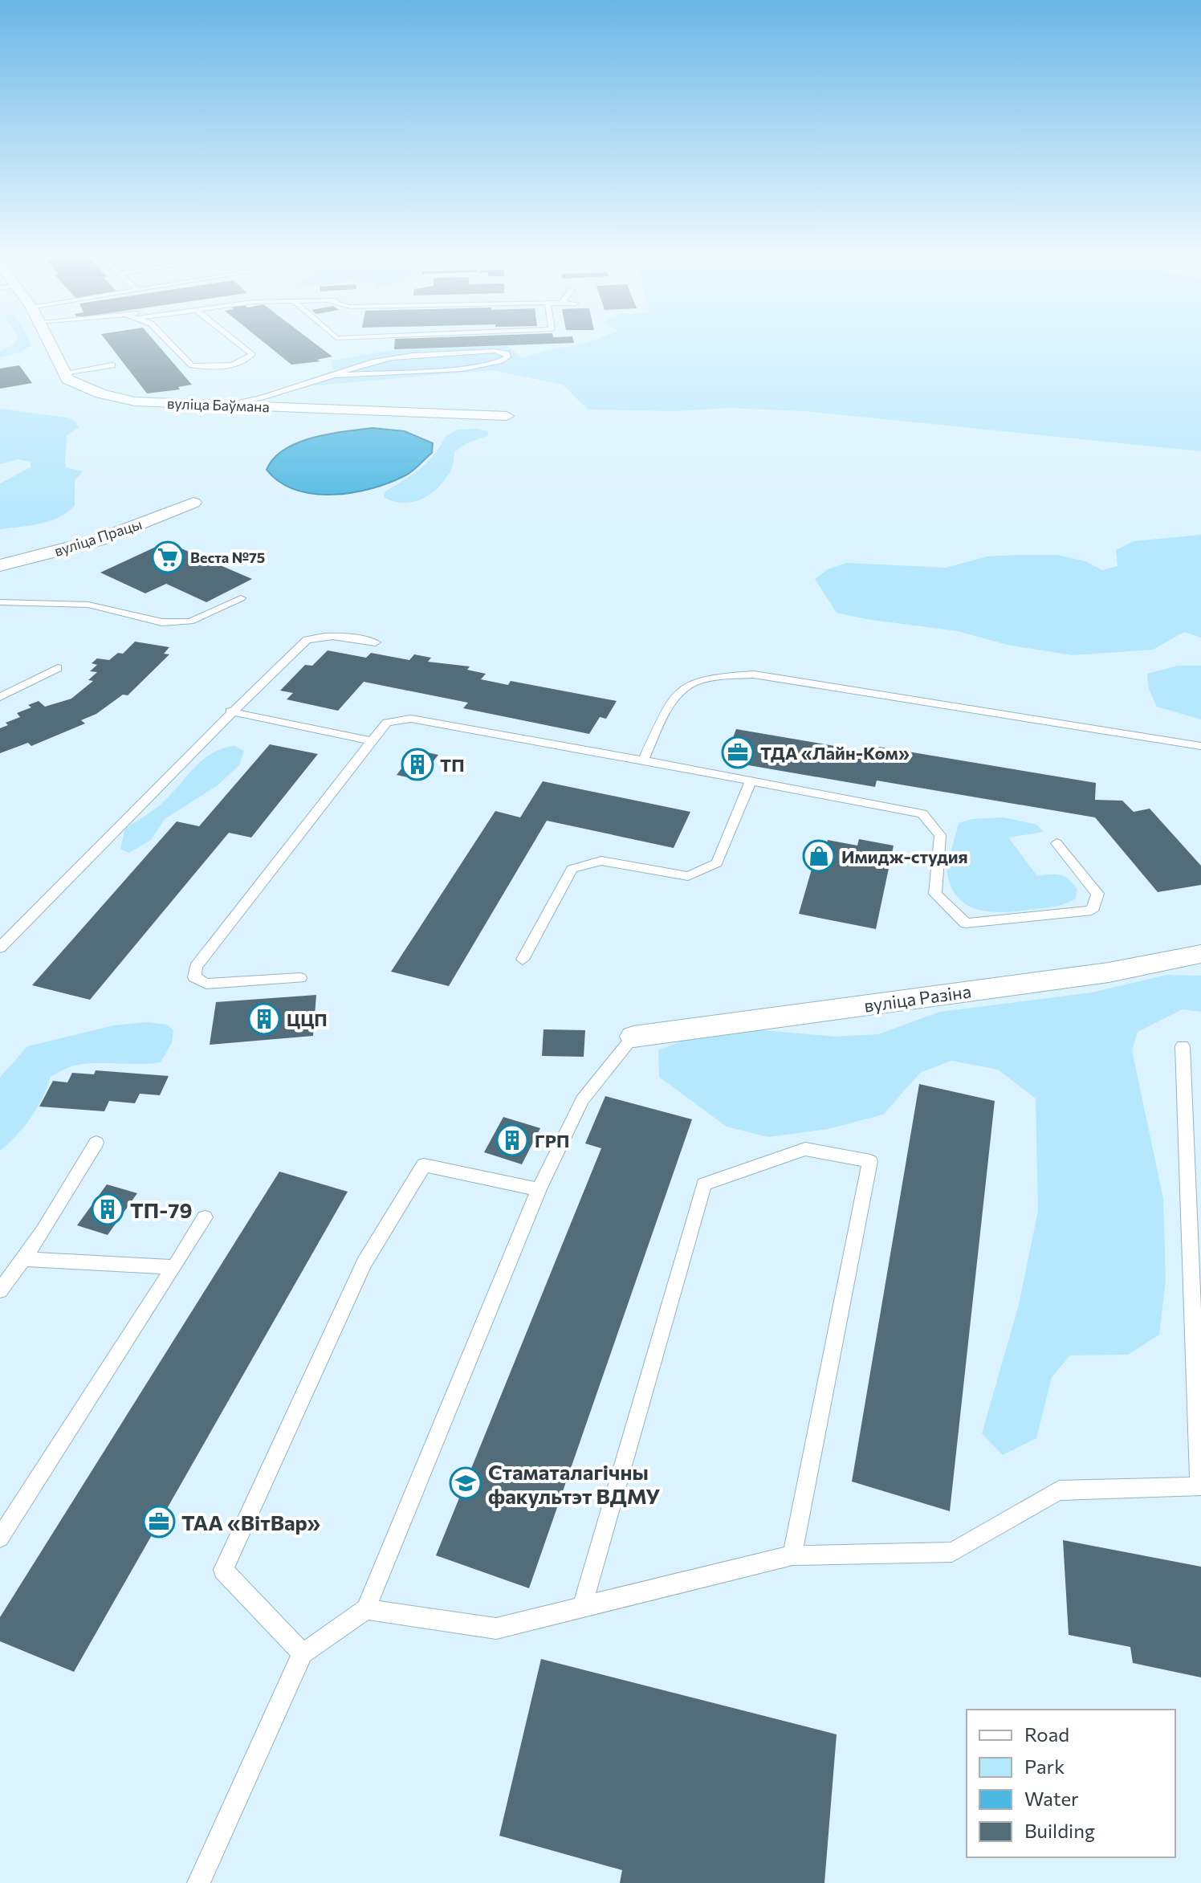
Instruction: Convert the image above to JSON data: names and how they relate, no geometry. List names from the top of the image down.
{
  "streets": {
    "street": ["вуліца Баўмана", "вуліца Працы", "вуліца Разіна"]
  },
  "places": {
    "supermarket": ["Веста №75"],
    "office": ["ТДА «Лайн-Ком»", "ТАА «ВітВар»"],
    "building": [
      "ТП",
      "ЦЦП",
      "ГРП",
      "ТП-79"
    ],
    "shop": ["Имидж-студия"],
    "school or university": ["Стаматалагічны факультэт ВДМУ"]
  },
  "legend": [
    "Road",
    "Park",
    "Water",
    "Building"
  ]
}
